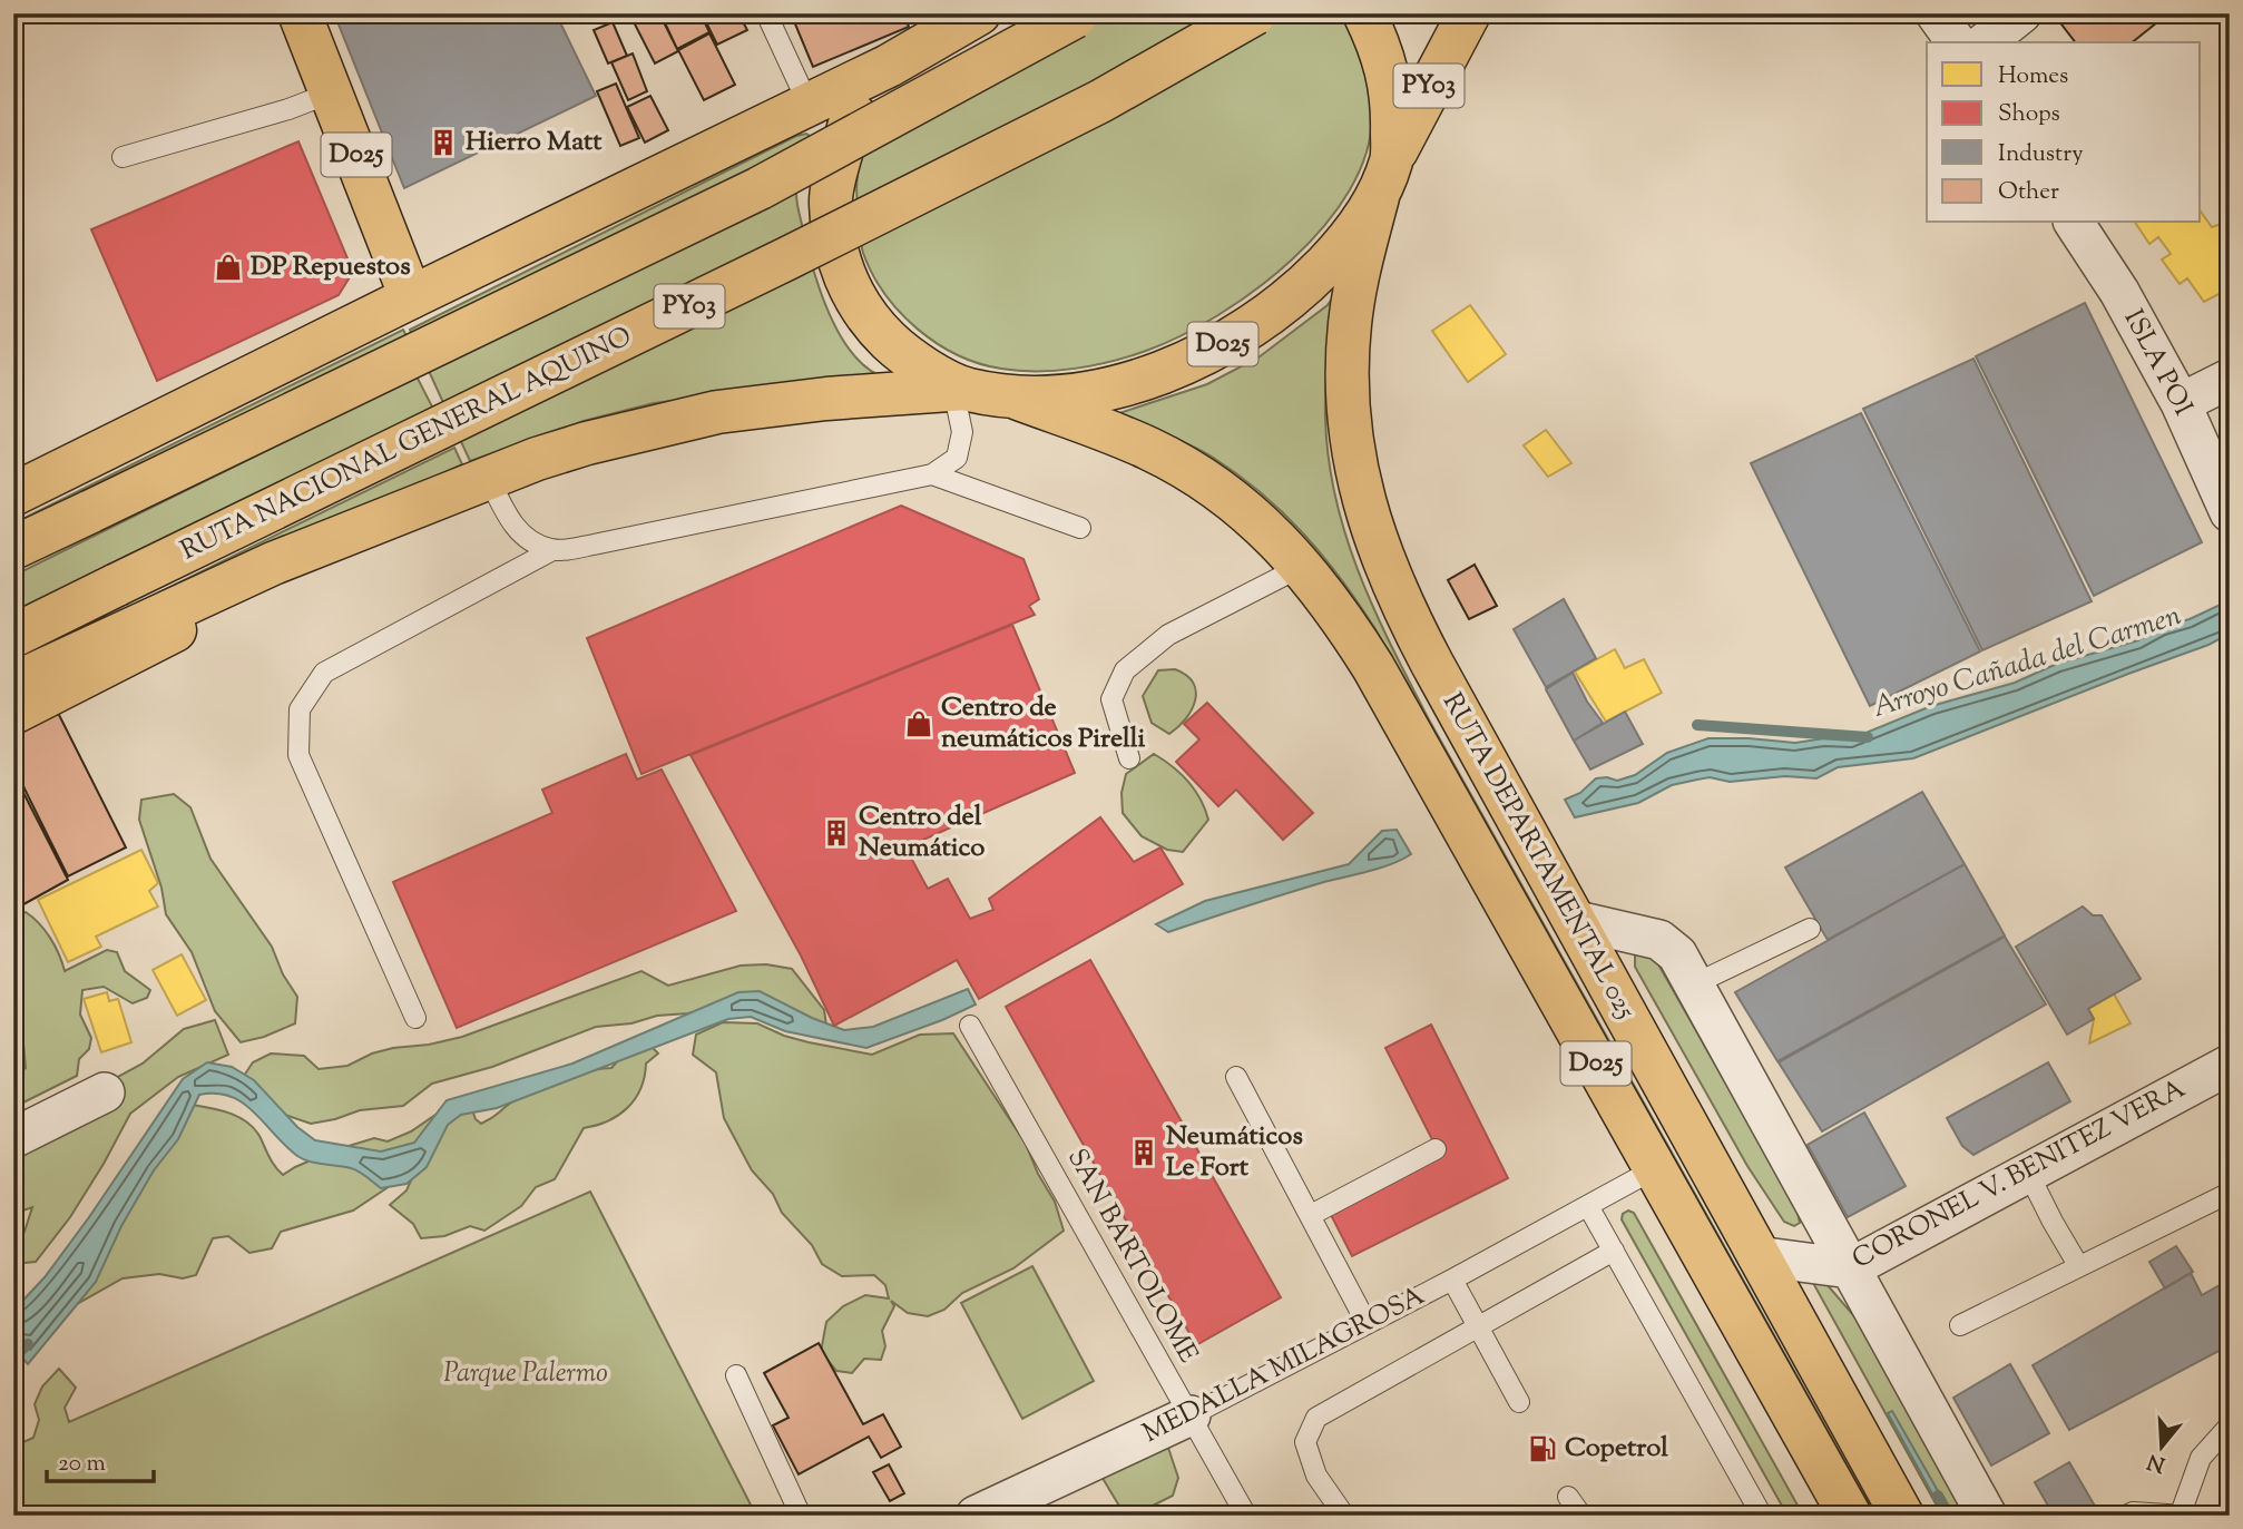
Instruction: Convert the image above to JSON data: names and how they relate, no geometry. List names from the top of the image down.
{
  "streets": {
    "main road": [
      "PY03",
      "D025",
      "RUTA NACIONAL GENERAL AQUINO",
      "RUTA DEPARTAMENTAL 025"
    ],
    "street": ["ISLA POI", "CORONEL V. BENITEZ VERA", "MEDALLA MILAGROSA"],
    "lane": ["SAN BARTOLOME"]
  },
  "crossings": [
    ["PY03", "D025"],
    ["PY03", "RUTA DEPARTAMENTAL 025"],
    ["D025", "RUTA NACIONAL GENERAL AQUINO"],
    ["D025", "RUTA DEPARTAMENTAL 025"],
    ["RUTA DEPARTAMENTAL 025", "CORONEL V. BENITEZ VERA"],
    ["RUTA DEPARTAMENTAL 025", "MEDALLA MILAGROSA"],
    ["SAN BARTOLOME", "MEDALLA MILAGROSA"]
  ],
  "water": ["Arroyo Cañada del Carmen"],
  "parks": ["Parque Palermo"],
  "places": {
    "building": ["Hierro Matt", "Centro del Neumático", "Neumáticos Le Fort"],
    "shop": ["DP Repuestos", "Centro de neumáticos Pirelli"],
    "fuel station": ["Copetrol"]
  },
  "legend": [
    "Homes",
    "Shops",
    "Industry",
    "Other"
  ],
  "scale_bar": "20 m",
  "north": "bottom"
}
